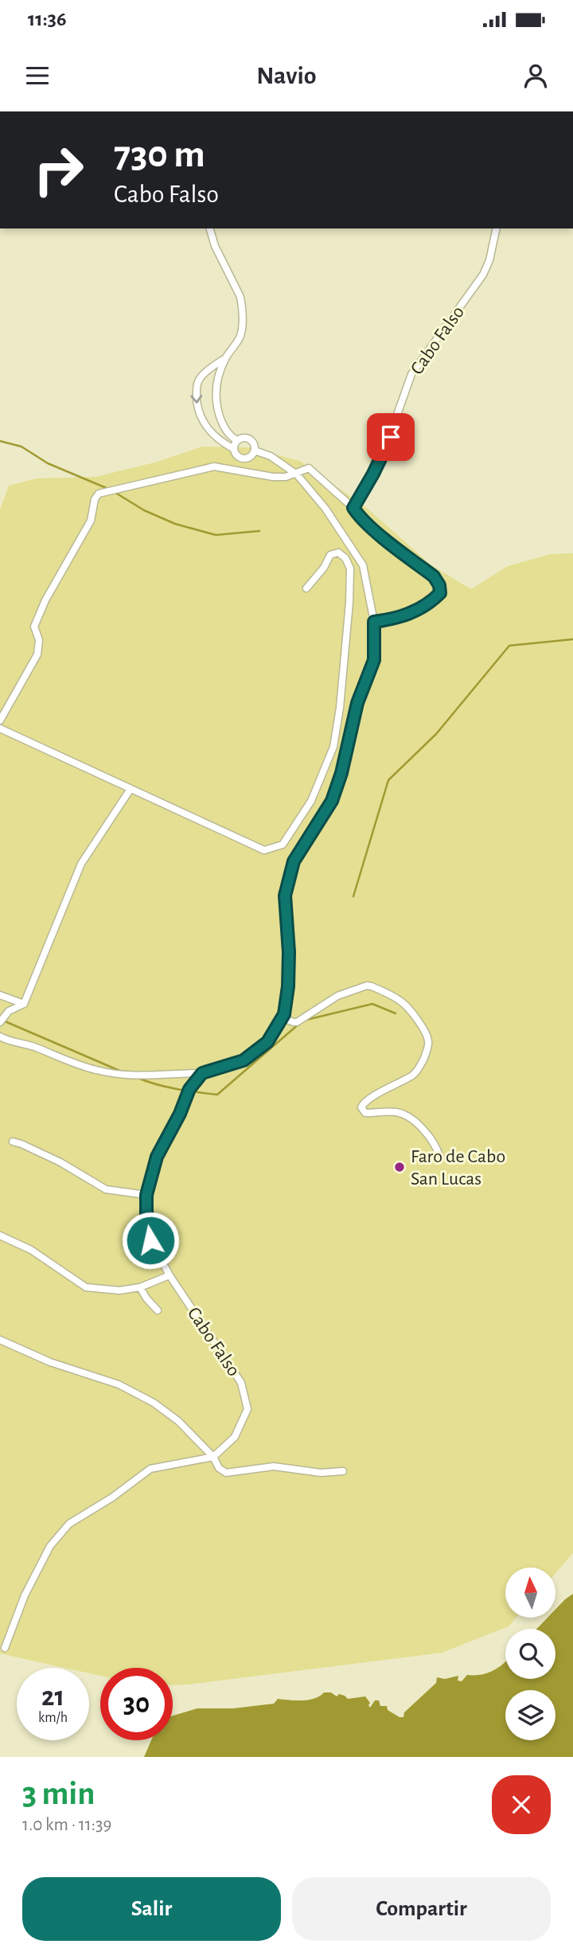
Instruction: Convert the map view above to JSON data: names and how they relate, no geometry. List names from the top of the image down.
{
  "streets": {
    "street": ["Cabo Falso"]
  },
  "places": ["Faro de Cabo San Lucas"],
  "north": "top",
  "page": {
    "status": "11:36",
    "header": "Navio",
    "turn": ["730 m", "Cabo Falso"],
    "speed": "21 km/h",
    "limit": "30",
    "heading": ["3 min", "1.0 km · 11:39"],
    "buttons": ["Salir", "Compartir"]
  }
}
